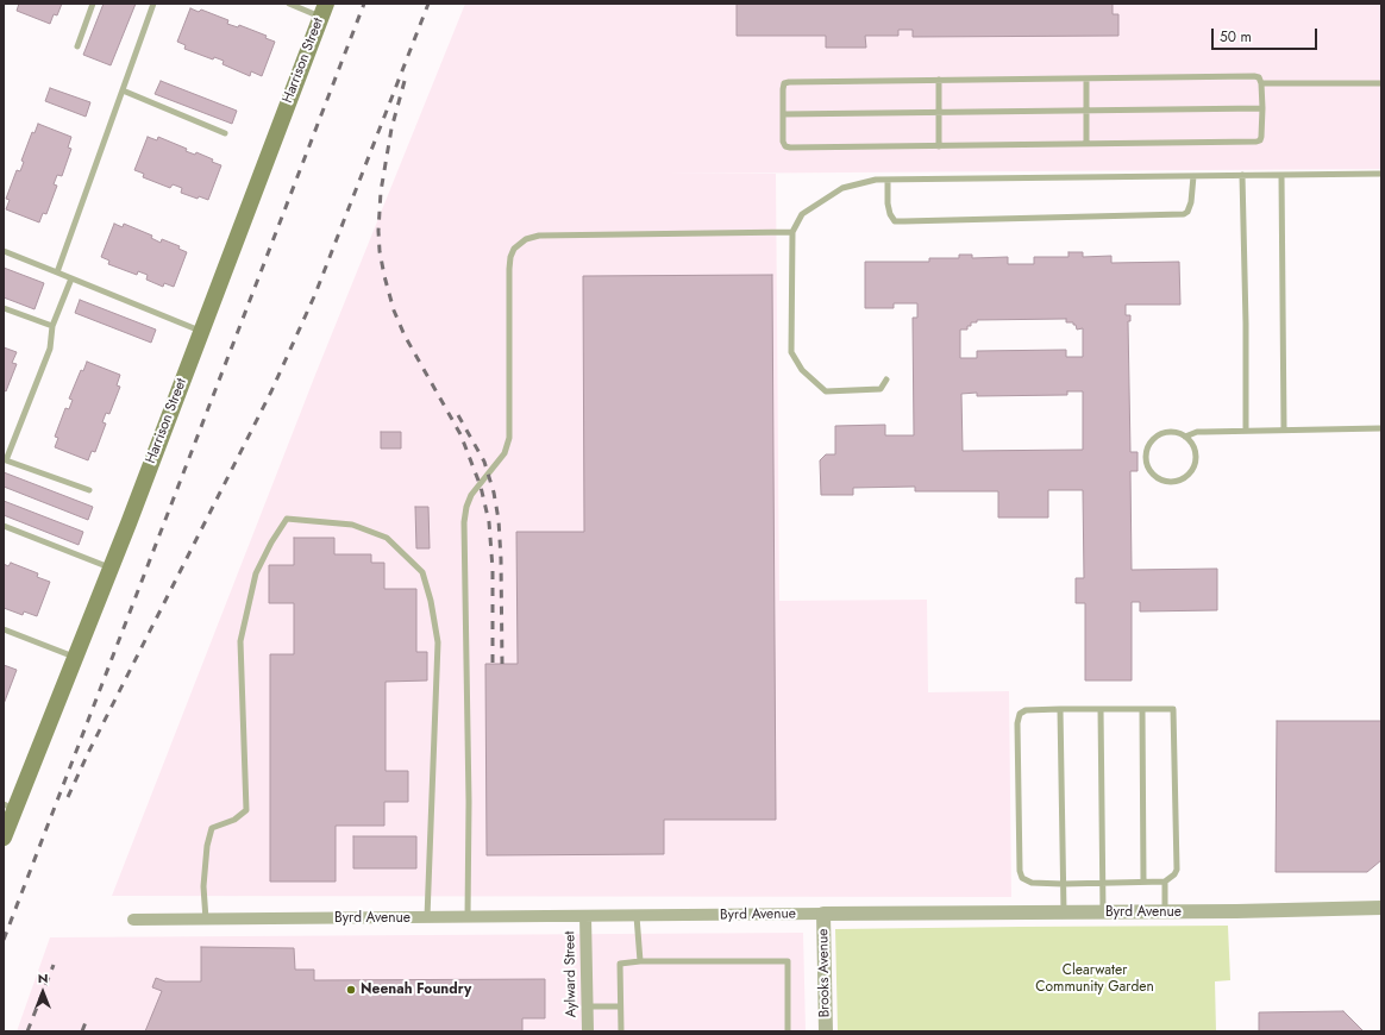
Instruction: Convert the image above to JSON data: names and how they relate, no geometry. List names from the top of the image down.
{
  "streets": {
    "main road": ["Harrison Street"],
    "street": ["Byrd Avenue", "Brooks Avenue", "Aylward Street"]
  },
  "crossings": [
    ["Byrd Avenue", "Brooks Avenue"],
    ["Byrd Avenue", "Aylward Street"]
  ],
  "parks": ["Clearwater Community Garden"],
  "places": ["Neenah Foundry"],
  "scale_bar": "50 m",
  "north": "top"
}
